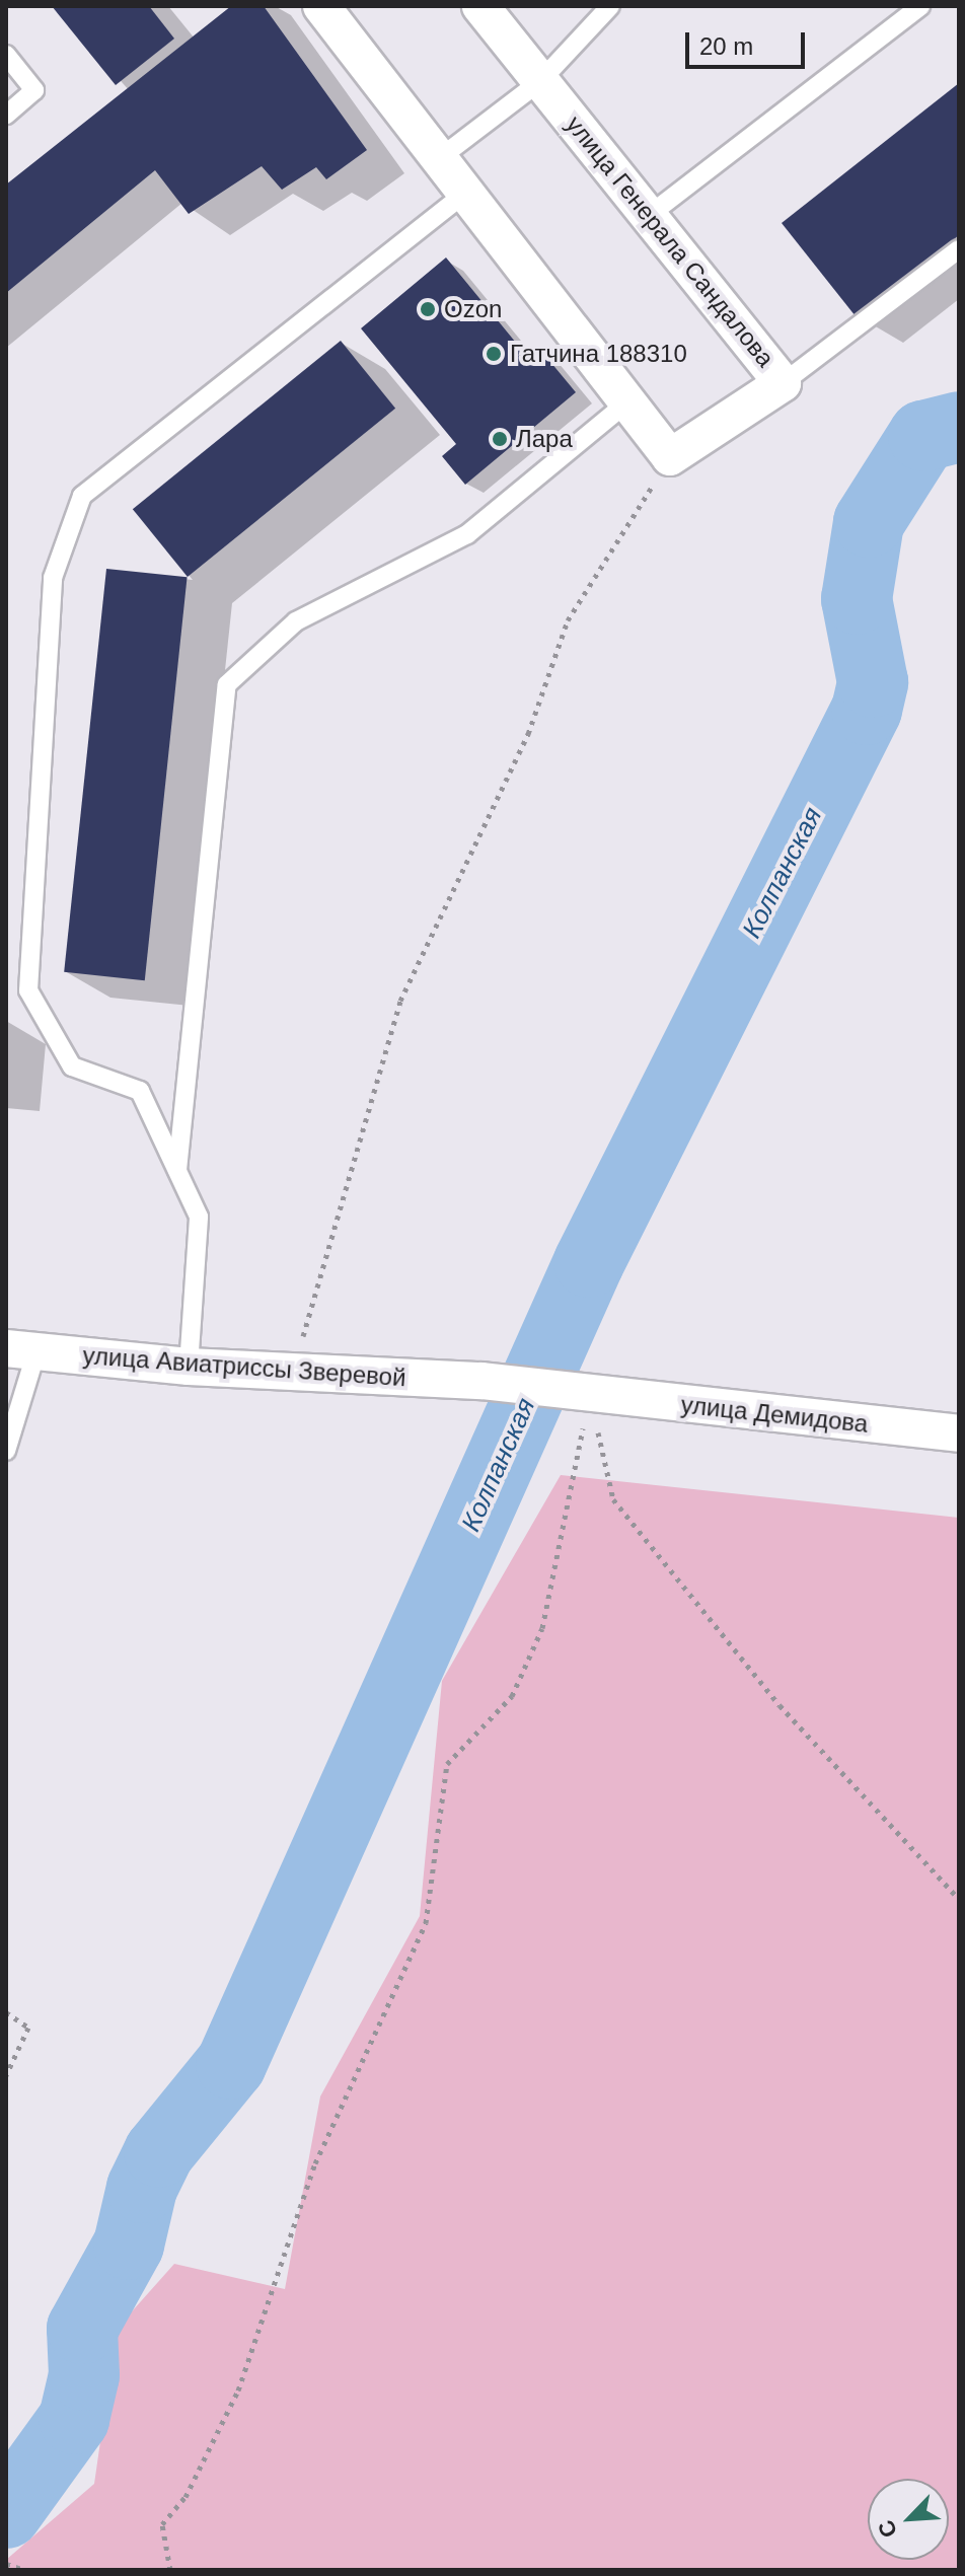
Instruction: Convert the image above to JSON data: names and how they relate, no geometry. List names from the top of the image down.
{
  "streets": {
    "street": ["улица Генерала Сандалова", "улица Авиатриссы Зверевой", "улица Демидова"]
  },
  "crossings": [
    ["улица Авиатриссы Зверевой", "улица Демидова"]
  ],
  "water": ["Колпанская"],
  "places": ["Ozon", "Гатчина 188310", "Лара"],
  "scale_bar": "20 m",
  "north": "bottom left"
}
